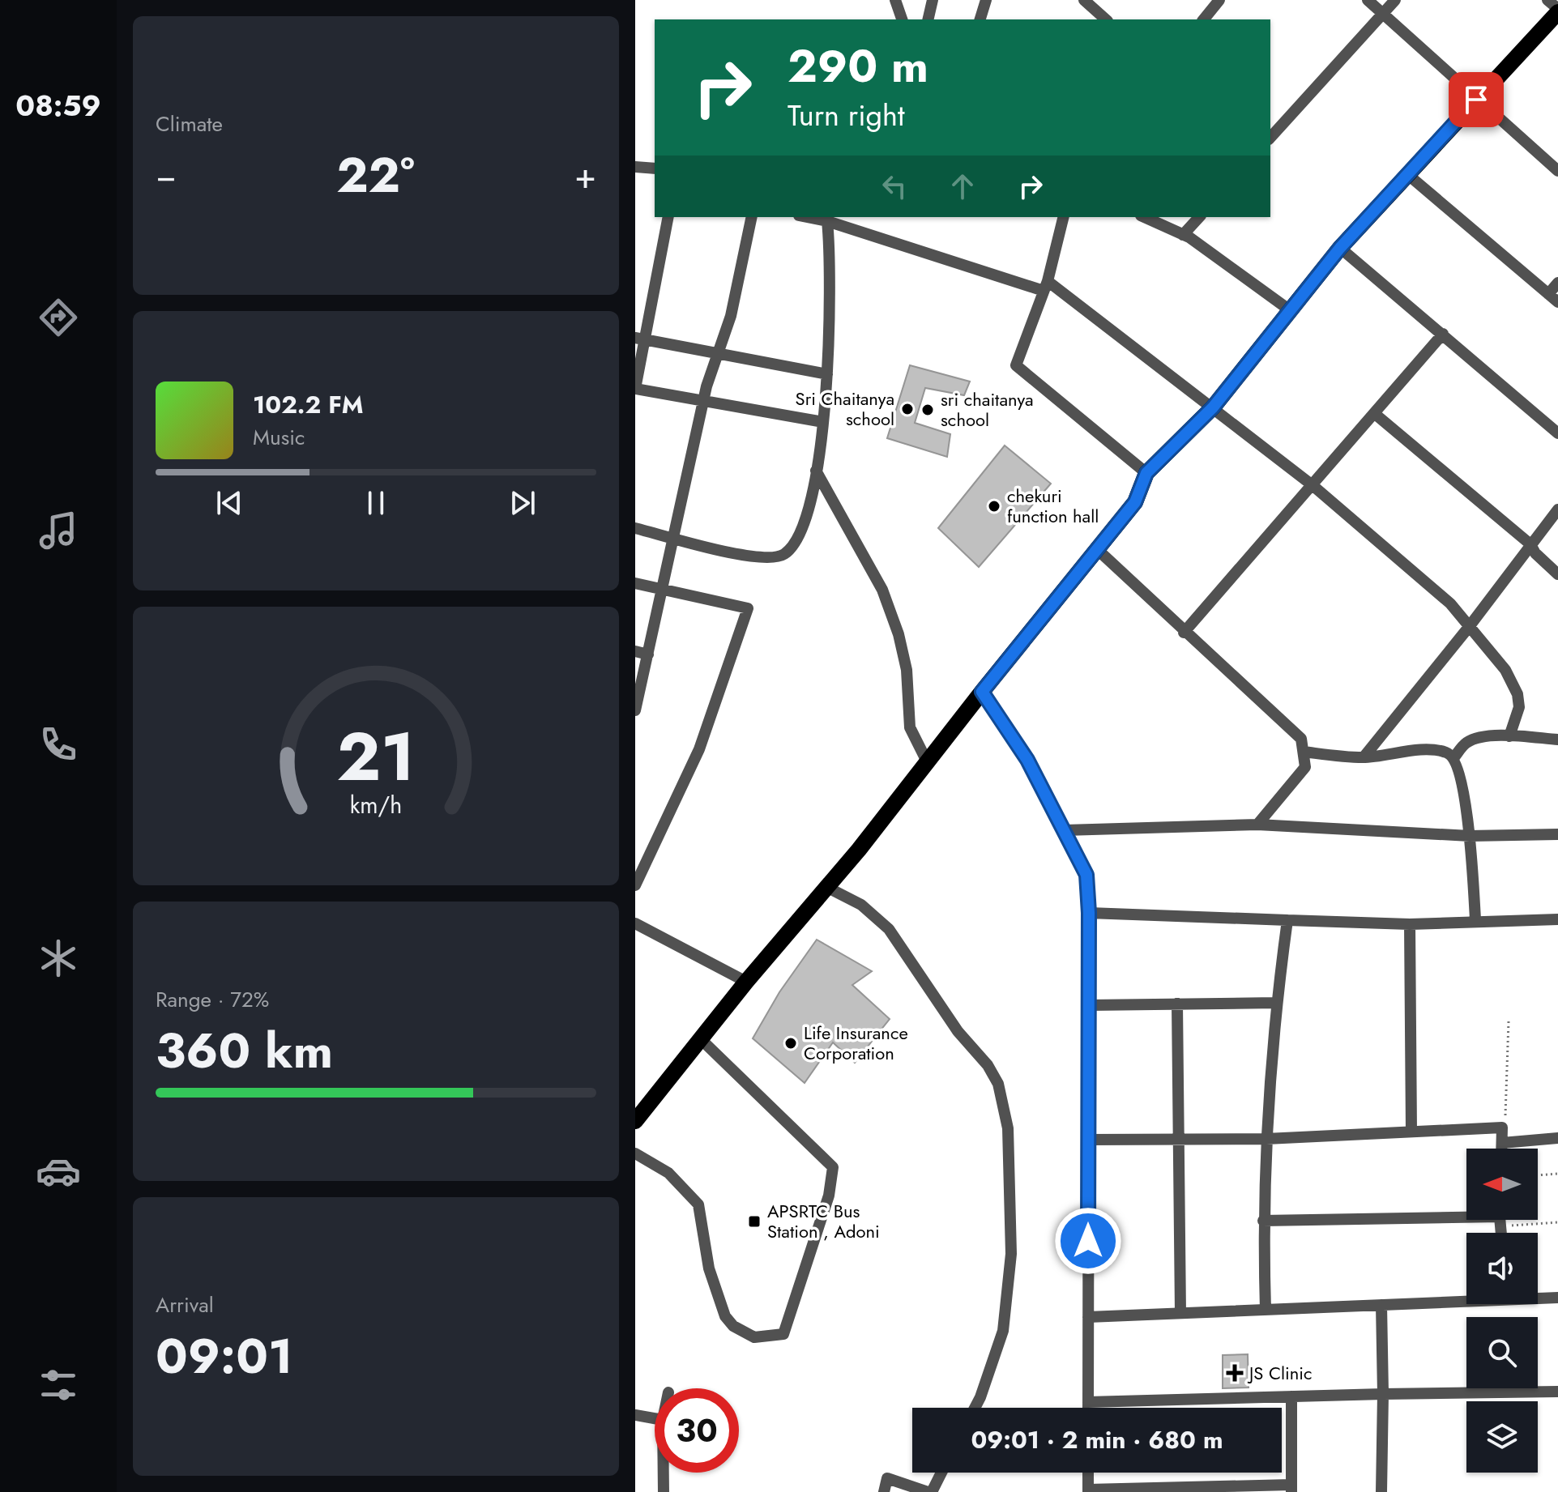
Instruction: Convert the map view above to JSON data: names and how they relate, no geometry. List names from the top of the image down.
{
  "places": {
    "other": [
      "Sri Chaitanya school",
      "sri chaitanya school",
      "chekuri function hall",
      "Life Insurance Corporation"
    ],
    "transit": ["APSRTC Bus Station , Adoni"],
    "health": ["JS Clinic"]
  },
  "north": "left",
  "page": {
    "tabs": "08:59",
    "tile": [
      "Climate",
      ["Range · 72%", "360 km"],
      ["Arrival", "09:01"]
    ],
    "turn": ["290 m", "Turn right"],
    "heat": ["−", "22°", "+"],
    "song": ["102.2 FM", "Music"],
    "limit": "30",
    "trip": "09:01 · 2 min · 680 m",
    "gauge": ["21", "km/h"]
  }
}
